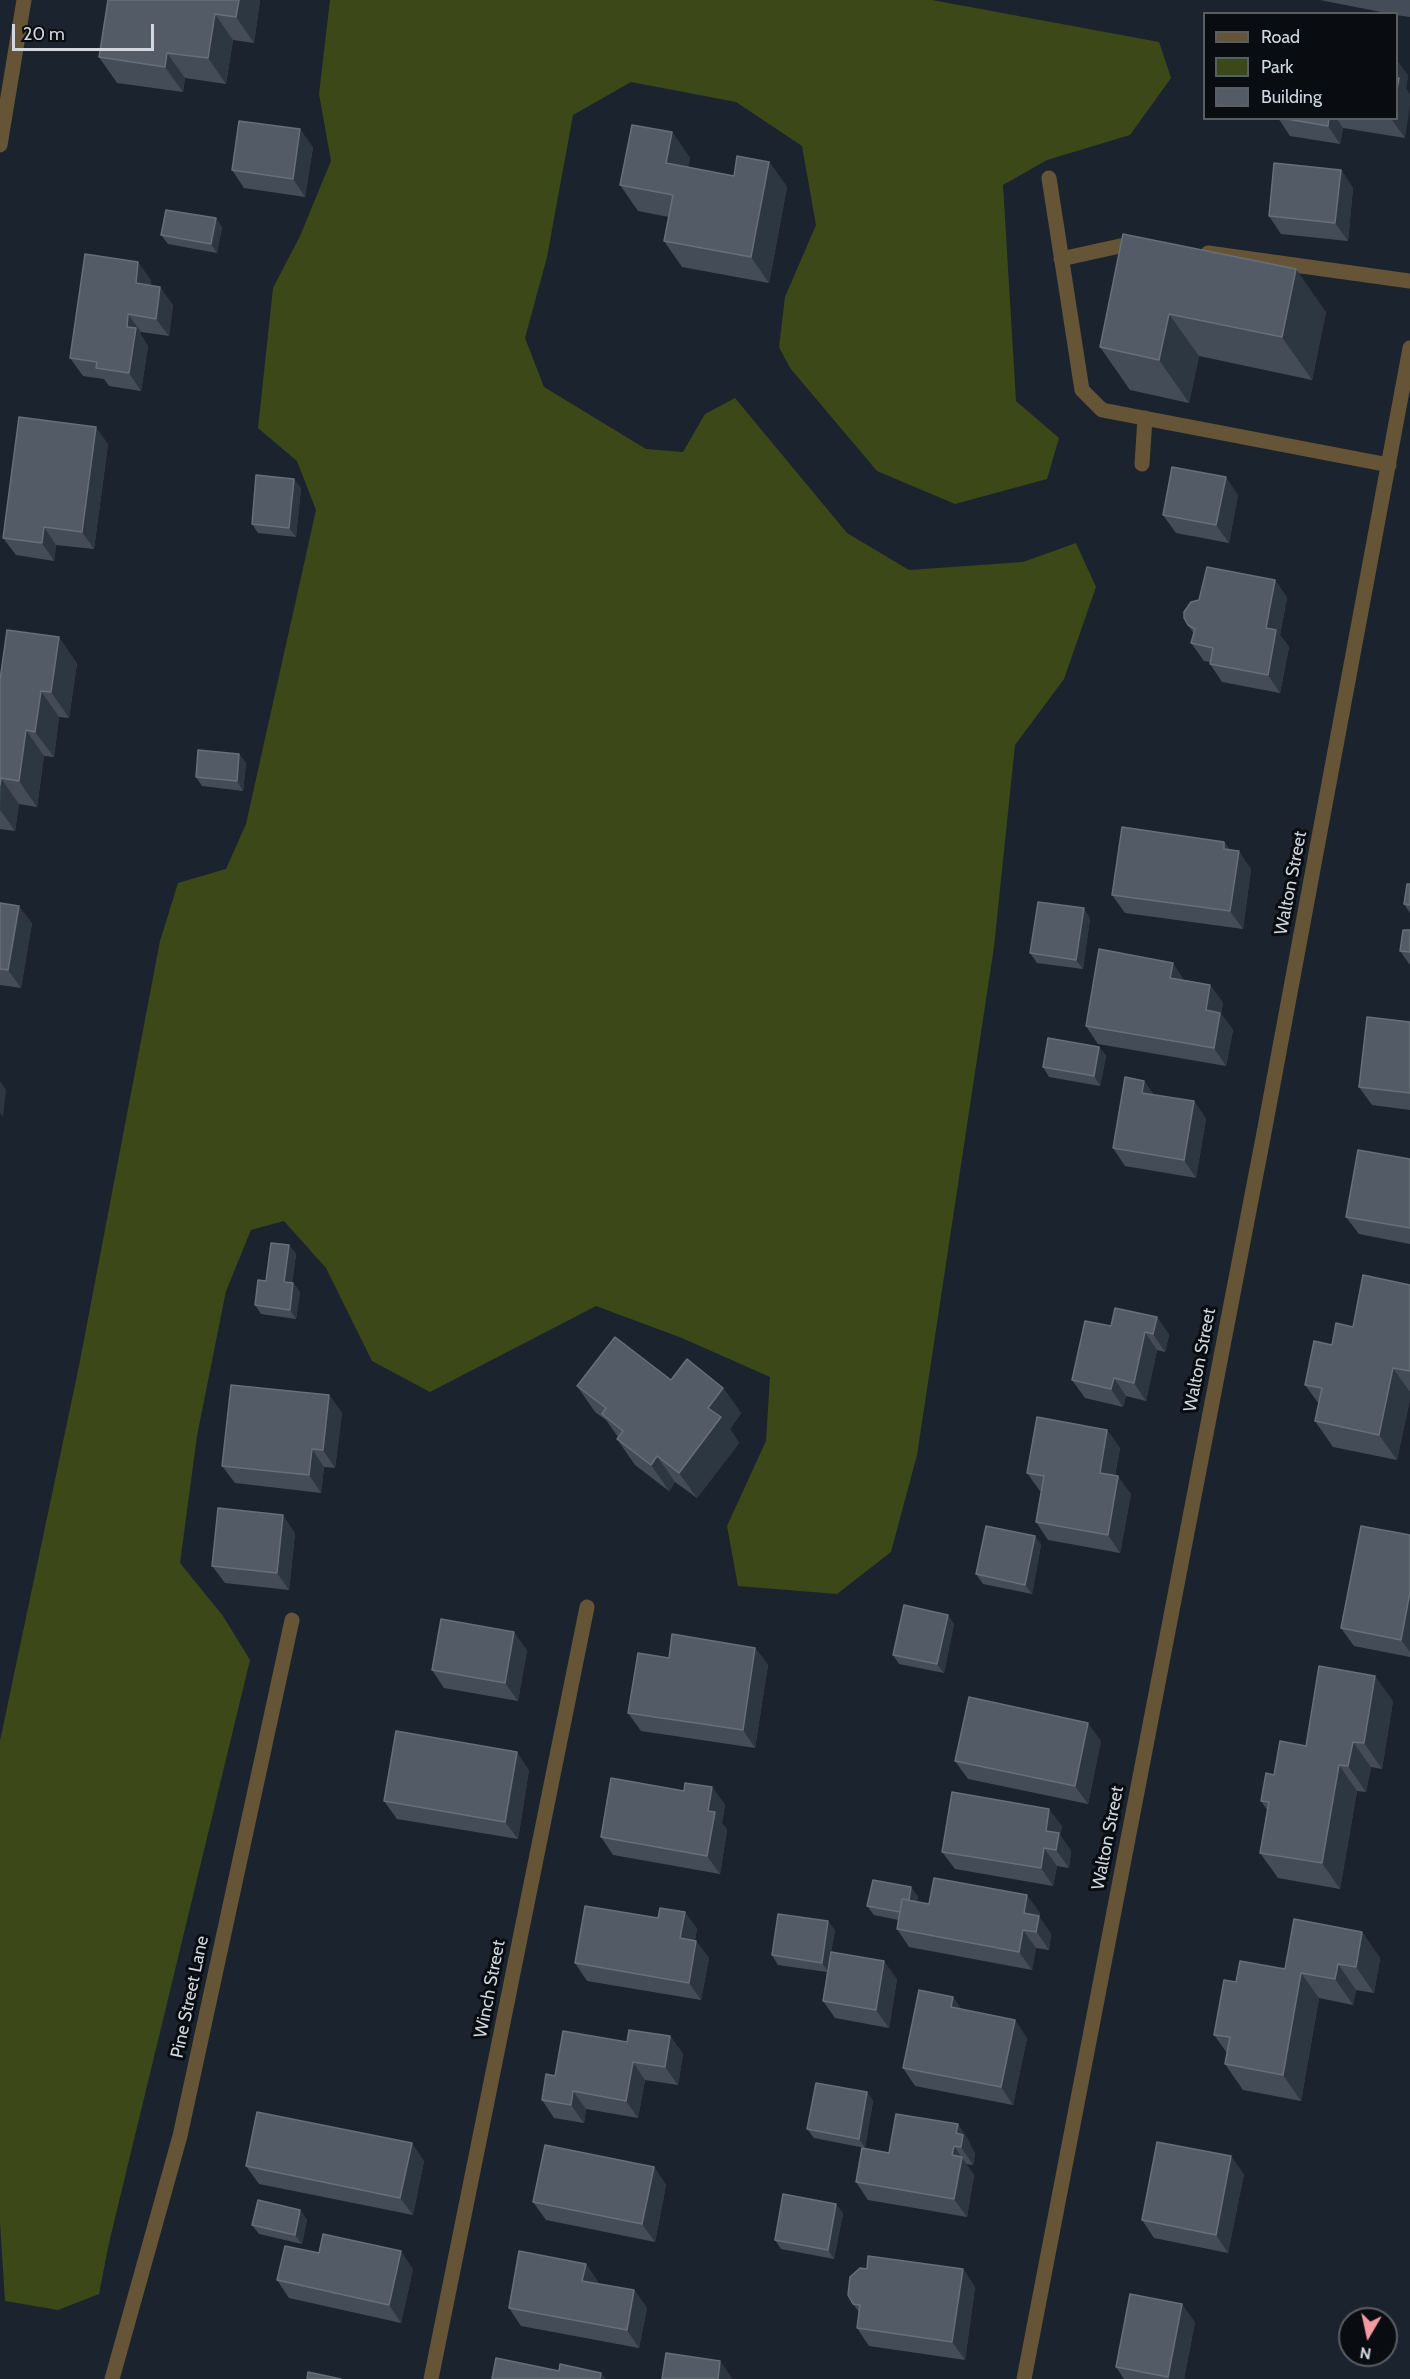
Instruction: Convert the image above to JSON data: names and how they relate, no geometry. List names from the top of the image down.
{
  "streets": {
    "street": ["Walton Street", "Winch Street", "Pine Street Lane"]
  },
  "legend": ["Road", "Park", "Building"],
  "scale_bar": "20 m",
  "north": "bottom"
}
